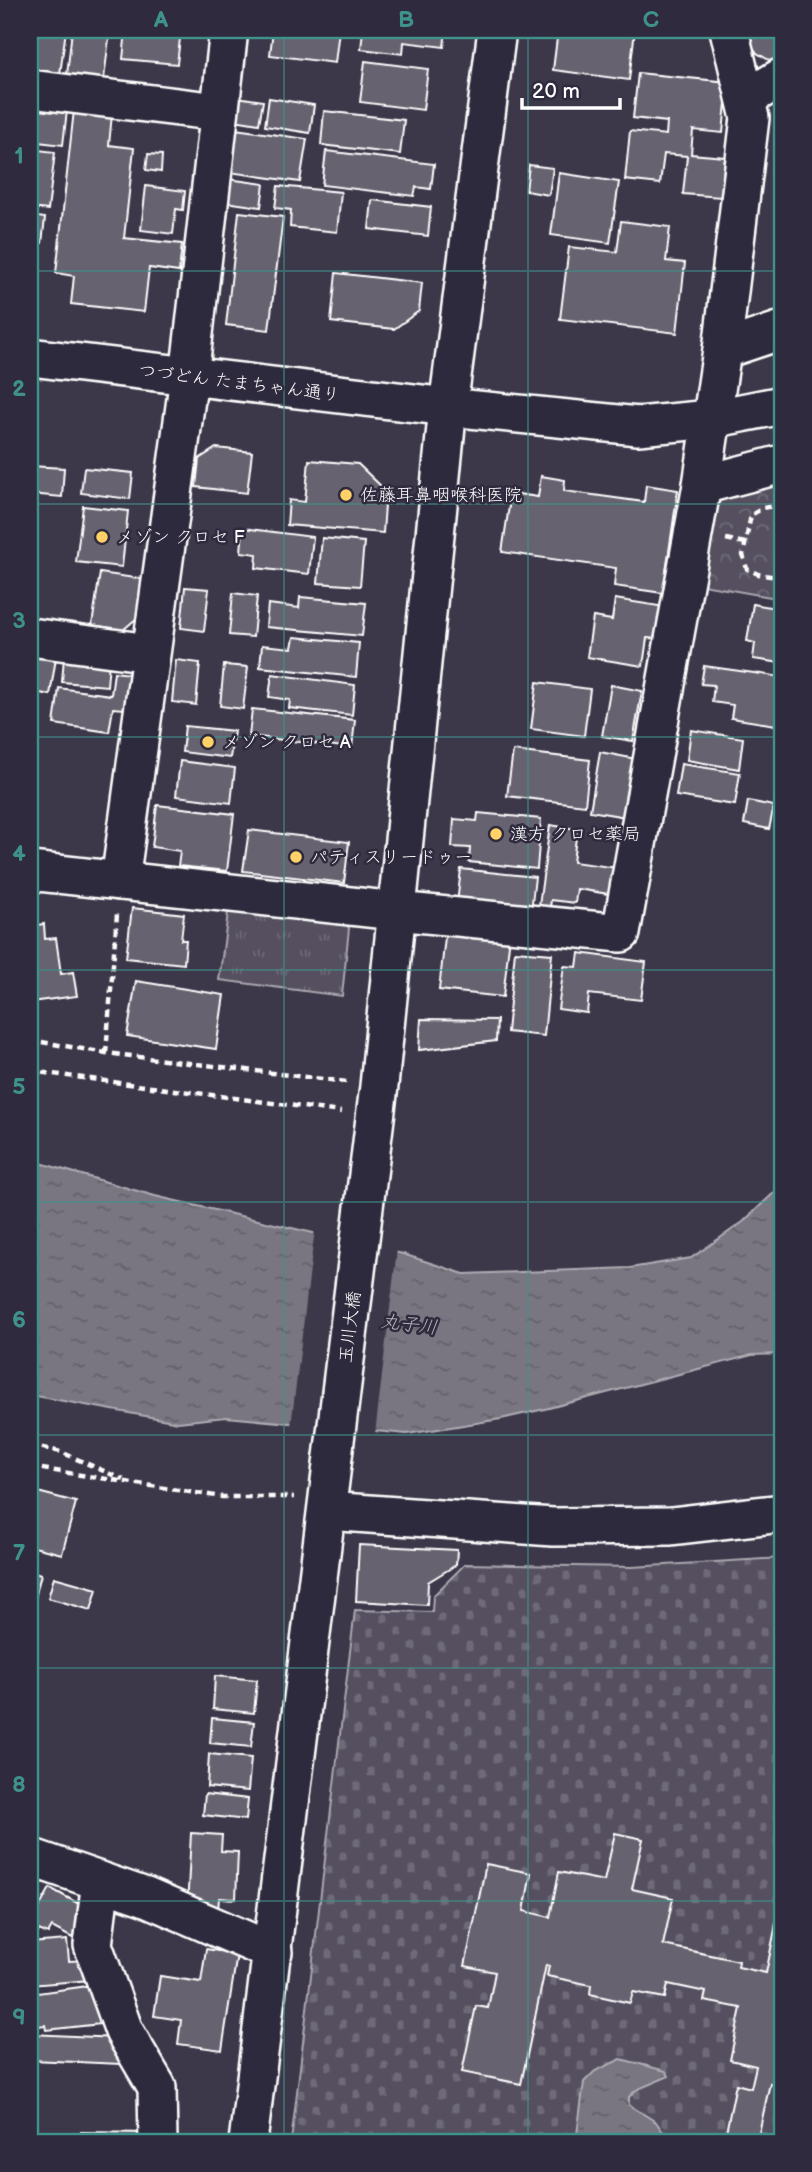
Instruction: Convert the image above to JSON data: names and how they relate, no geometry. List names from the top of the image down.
{
  "streets": {
    "street": ["つづどん たまちゃん通り", "玉川大橋"]
  },
  "crossings": [
    ["つづどん たまちゃん通り", "玉川大橋"]
  ],
  "water": ["丸子川"],
  "places": [
    "佐藤耳鼻咽喉科医院",
    "メゾン クロセ F",
    "メゾン クロセ A",
    "漢方 クロセ薬局",
    "パティスリードゥー"
  ],
  "scale_bar": "20 m",
  "grid": {
    "columns": ["A", "B", "C"],
    "rows": [
      "1",
      "2",
      "3",
      "4",
      "5",
      "6",
      "7",
      "8",
      "9"
    ]
  }
}
